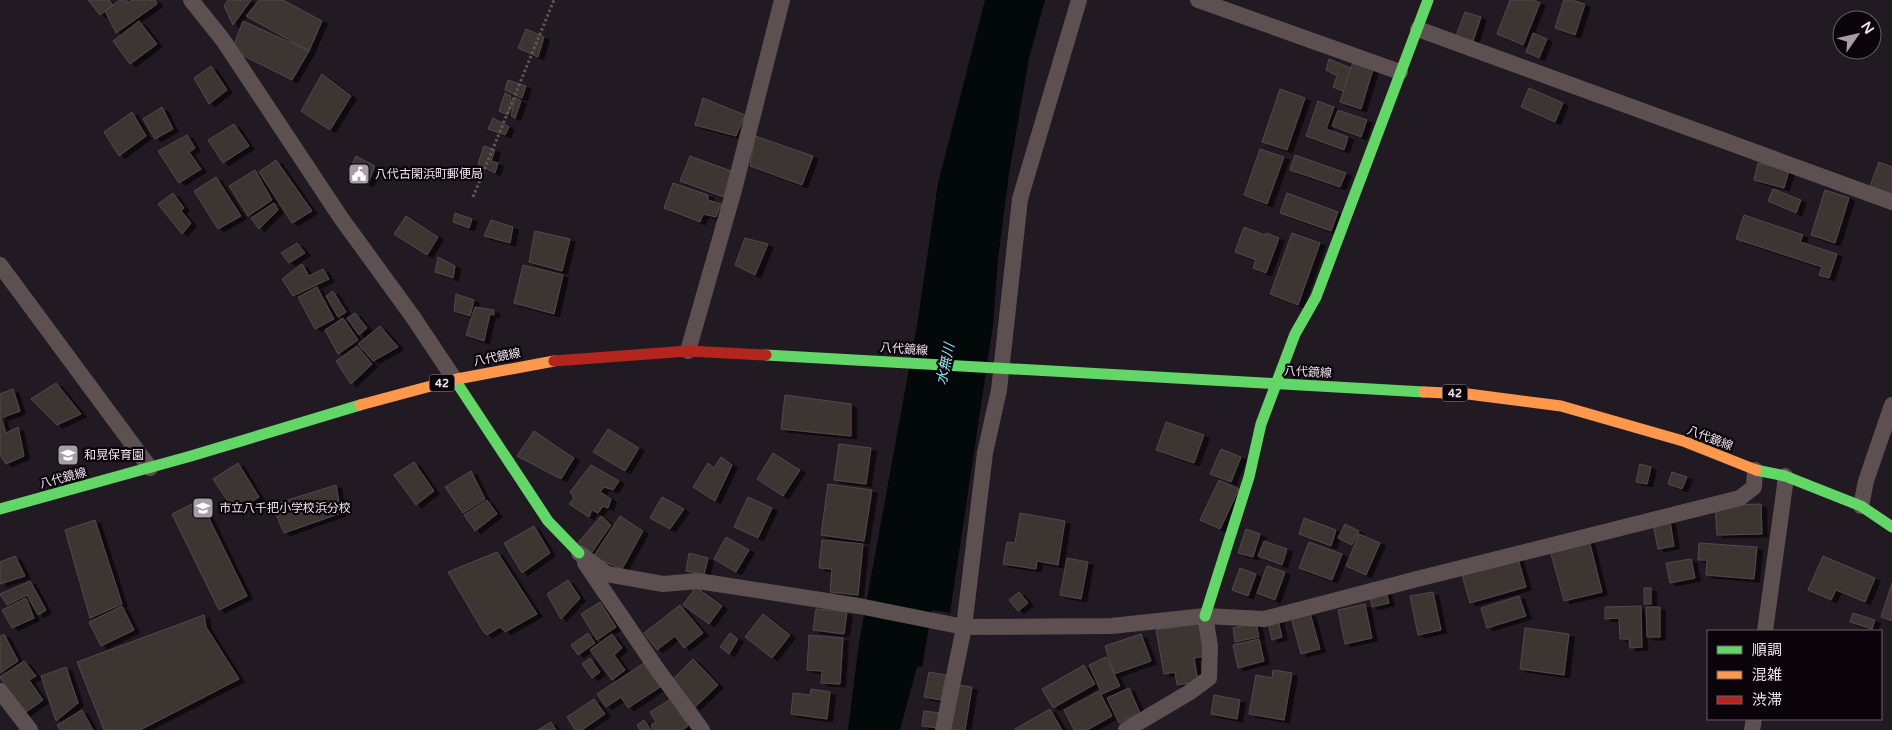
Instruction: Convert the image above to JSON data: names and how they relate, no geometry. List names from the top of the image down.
{
  "streets": {
    "main road": ["八代鏡線", "42"]
  },
  "water": ["水無川"],
  "places": {
    "public building": ["八代古閑浜町郵便局"],
    "school or university": ["和晃保育園", "市立八千把小学校浜分校"]
  },
  "legend": ["順調", "混雑", "渋滞"],
  "north": "top right"
}
